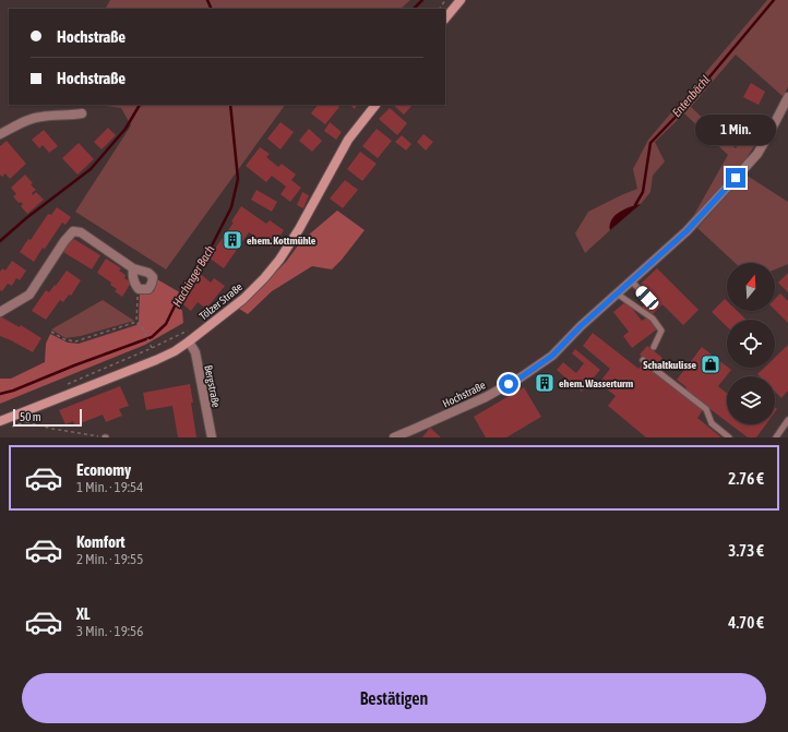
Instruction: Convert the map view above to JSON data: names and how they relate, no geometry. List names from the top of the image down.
{
  "streets": {
    "main road": ["Tölzer Straße"],
    "street": ["Bergstraße", "Hochstraße"]
  },
  "crossings": [
    ["Tölzer Straße", "Bergstraße"]
  ],
  "water": ["Entenbächl", "Hachinger Bach"],
  "places": {
    "building": ["ehem. Kottmühle", "ehem. Wasserturm"],
    "shop": ["Schaltkulisse"]
  },
  "scale_bar": "50 m",
  "north": "top",
  "page": {
    "banner": ["Hochstraße", "Hochstraße"],
    "bubble": "1 Min.",
    "scale": "50 m",
    "list": [
      {
        "name": "Economy",
        "note": "1 Min. · 19:54",
        "value": "2.76 €"
      },
      {
        "name": "Komfort",
        "note": "2 Min. · 19:55",
        "value": "3.73 €"
      },
      {
        "name": "XL",
        "note": "3 Min. · 19:56",
        "value": "4.70 €"
      }
    ],
    "buttons": "Bestätigen"
  }
}
